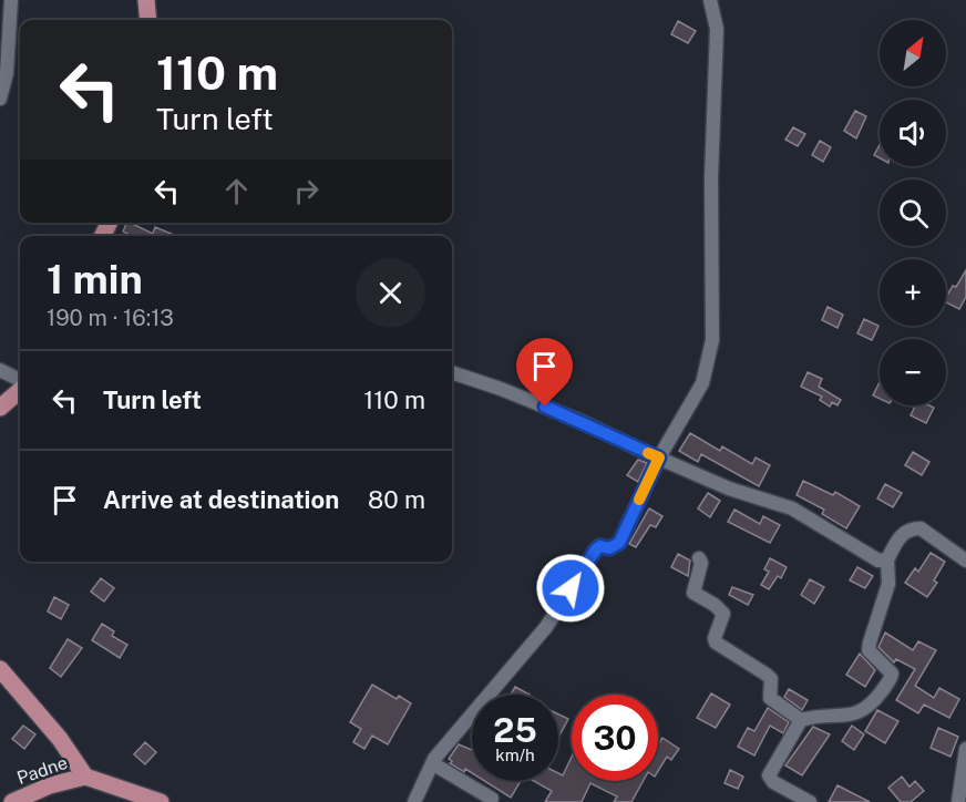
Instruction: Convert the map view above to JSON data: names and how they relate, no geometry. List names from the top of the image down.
{
  "streets": {
    "main road": ["Padne"]
  },
  "north": "top right",
  "page": {
    "map_buttons": ["+", "−"],
    "turn": ["110 m", "Turn left"],
    "heading": ["1 min", "190 m · 16:13"],
    "list": [
      {
        "name": "Turn left",
        "value": "110 m"
      },
      {
        "name": "Arrive at destination",
        "value": "80 m"
      }
    ],
    "speed": "25 km/h",
    "limit": "30"
  }
}
